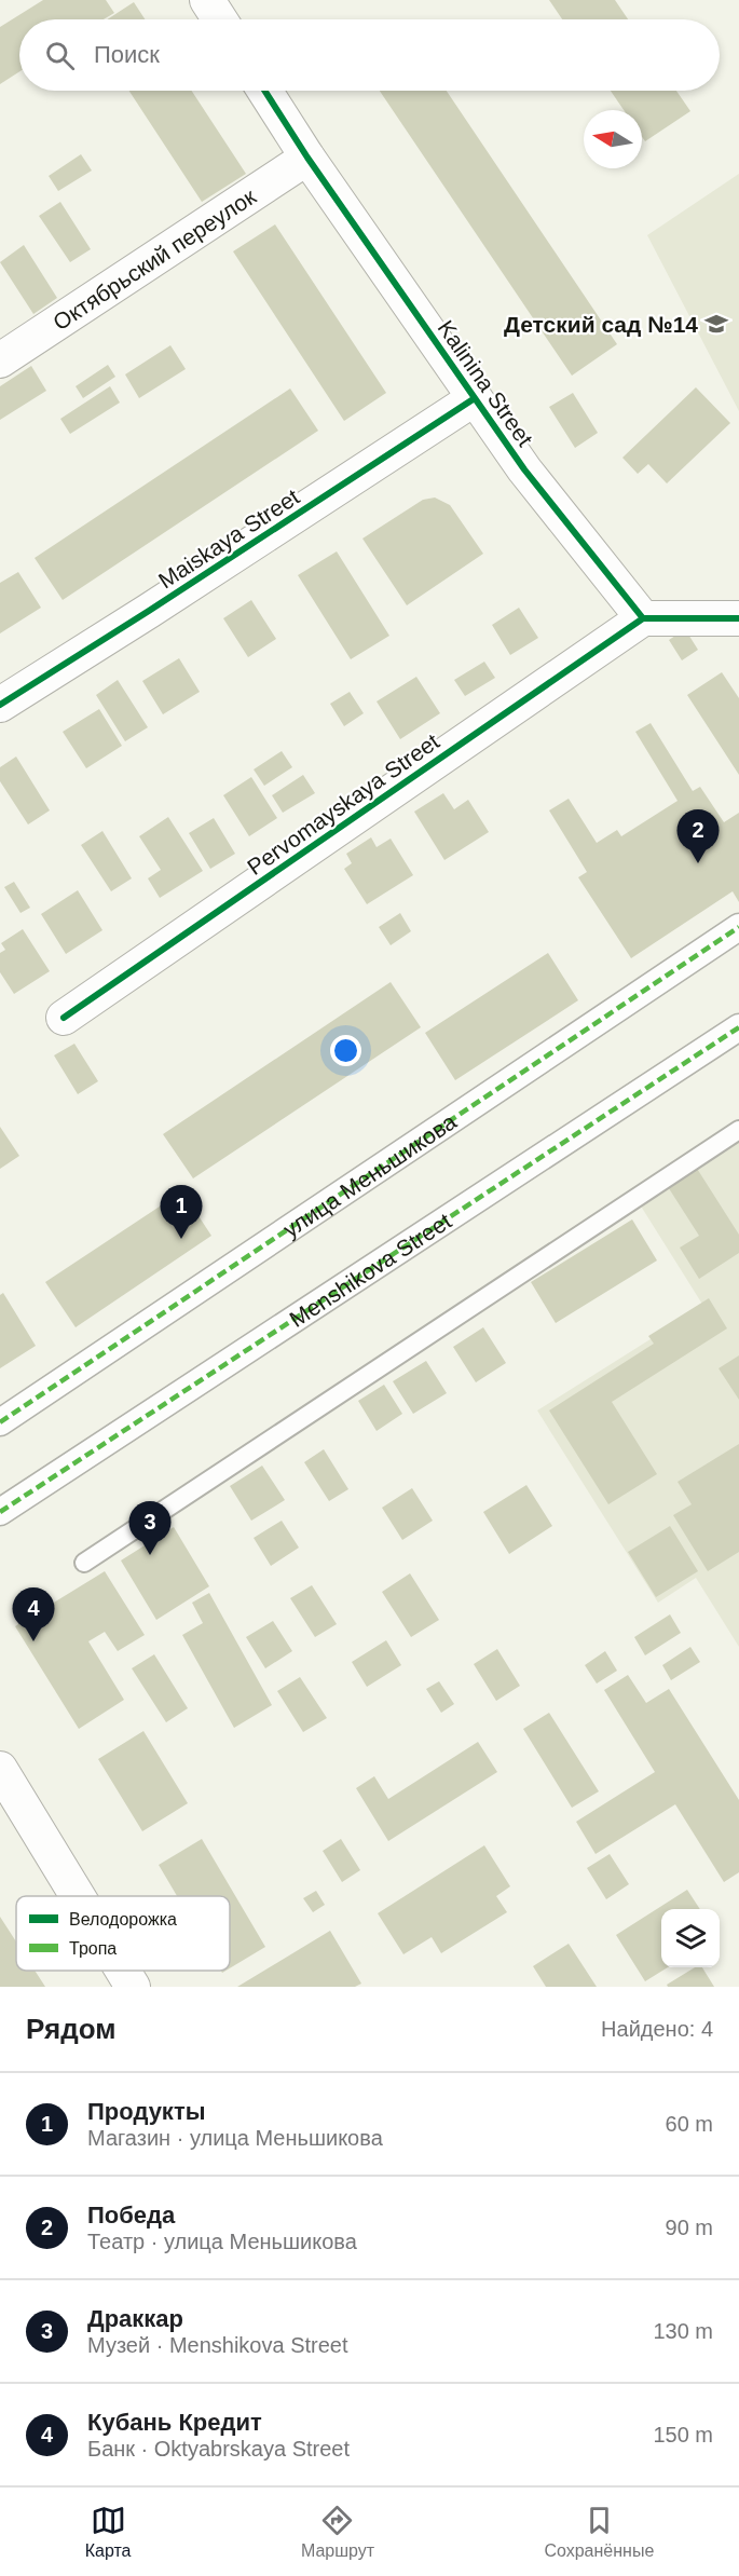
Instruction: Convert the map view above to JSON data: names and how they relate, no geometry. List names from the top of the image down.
{
  "streets": {
    "street": [
      "Октябрьский переулок",
      "Kalinina Street",
      "Maiskaya Street",
      "Pervomayskaya Street",
      "улица Меньшикова",
      "Menshikova Street"
    ]
  },
  "crossings": [
    ["Октябрьский переулок", "Kalinina Street"],
    ["Kalinina Street", "Maiskaya Street"],
    ["Kalinina Street", "Pervomayskaya Street"]
  ],
  "places": {
    "school or university": ["Детский сад №14"]
  },
  "legend": ["Велодорожка", "Тропа"],
  "north": "left",
  "page": {
    "search": "Поиск",
    "pins": [
      "2",
      "1",
      "3",
      "4"
    ],
    "heading": ["Рядом", "Найдено: 4"],
    "list": [
      {
        "mark": "1",
        "name": "Продукты",
        "note": "Магазин · улица Меньшикова",
        "value": "60 m"
      },
      {
        "mark": "2",
        "name": "Победа",
        "note": "Театр · улица Меньшикова",
        "value": "90 m"
      },
      {
        "mark": "3",
        "name": "Драккар",
        "note": "Музей · Menshikova Street",
        "value": "130 m"
      },
      {
        "mark": "4",
        "name": "Кубань Кредит",
        "note": "Банк · Oktyabrskaya Street",
        "value": "150 m"
      }
    ],
    "nav": ["Карта", "Маршрут", "Сохранённые"]
  }
}
